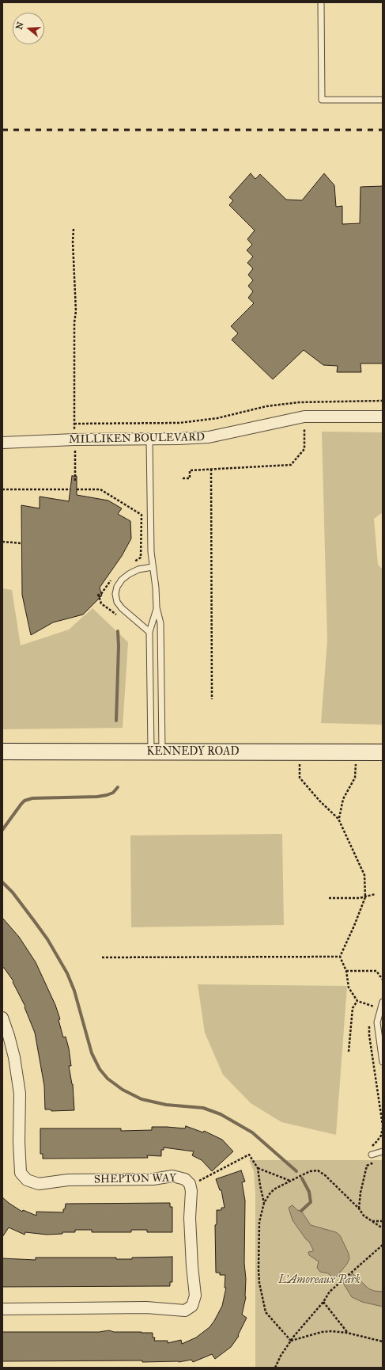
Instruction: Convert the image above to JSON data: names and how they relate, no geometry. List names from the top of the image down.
{
  "streets": {
    "main road": ["KENNEDY ROAD"],
    "street": ["MILLIKEN BOULEVARD", "SHEPTON WAY"]
  },
  "parks": ["L'Amoreaux Park"],
  "north": "left"
}
